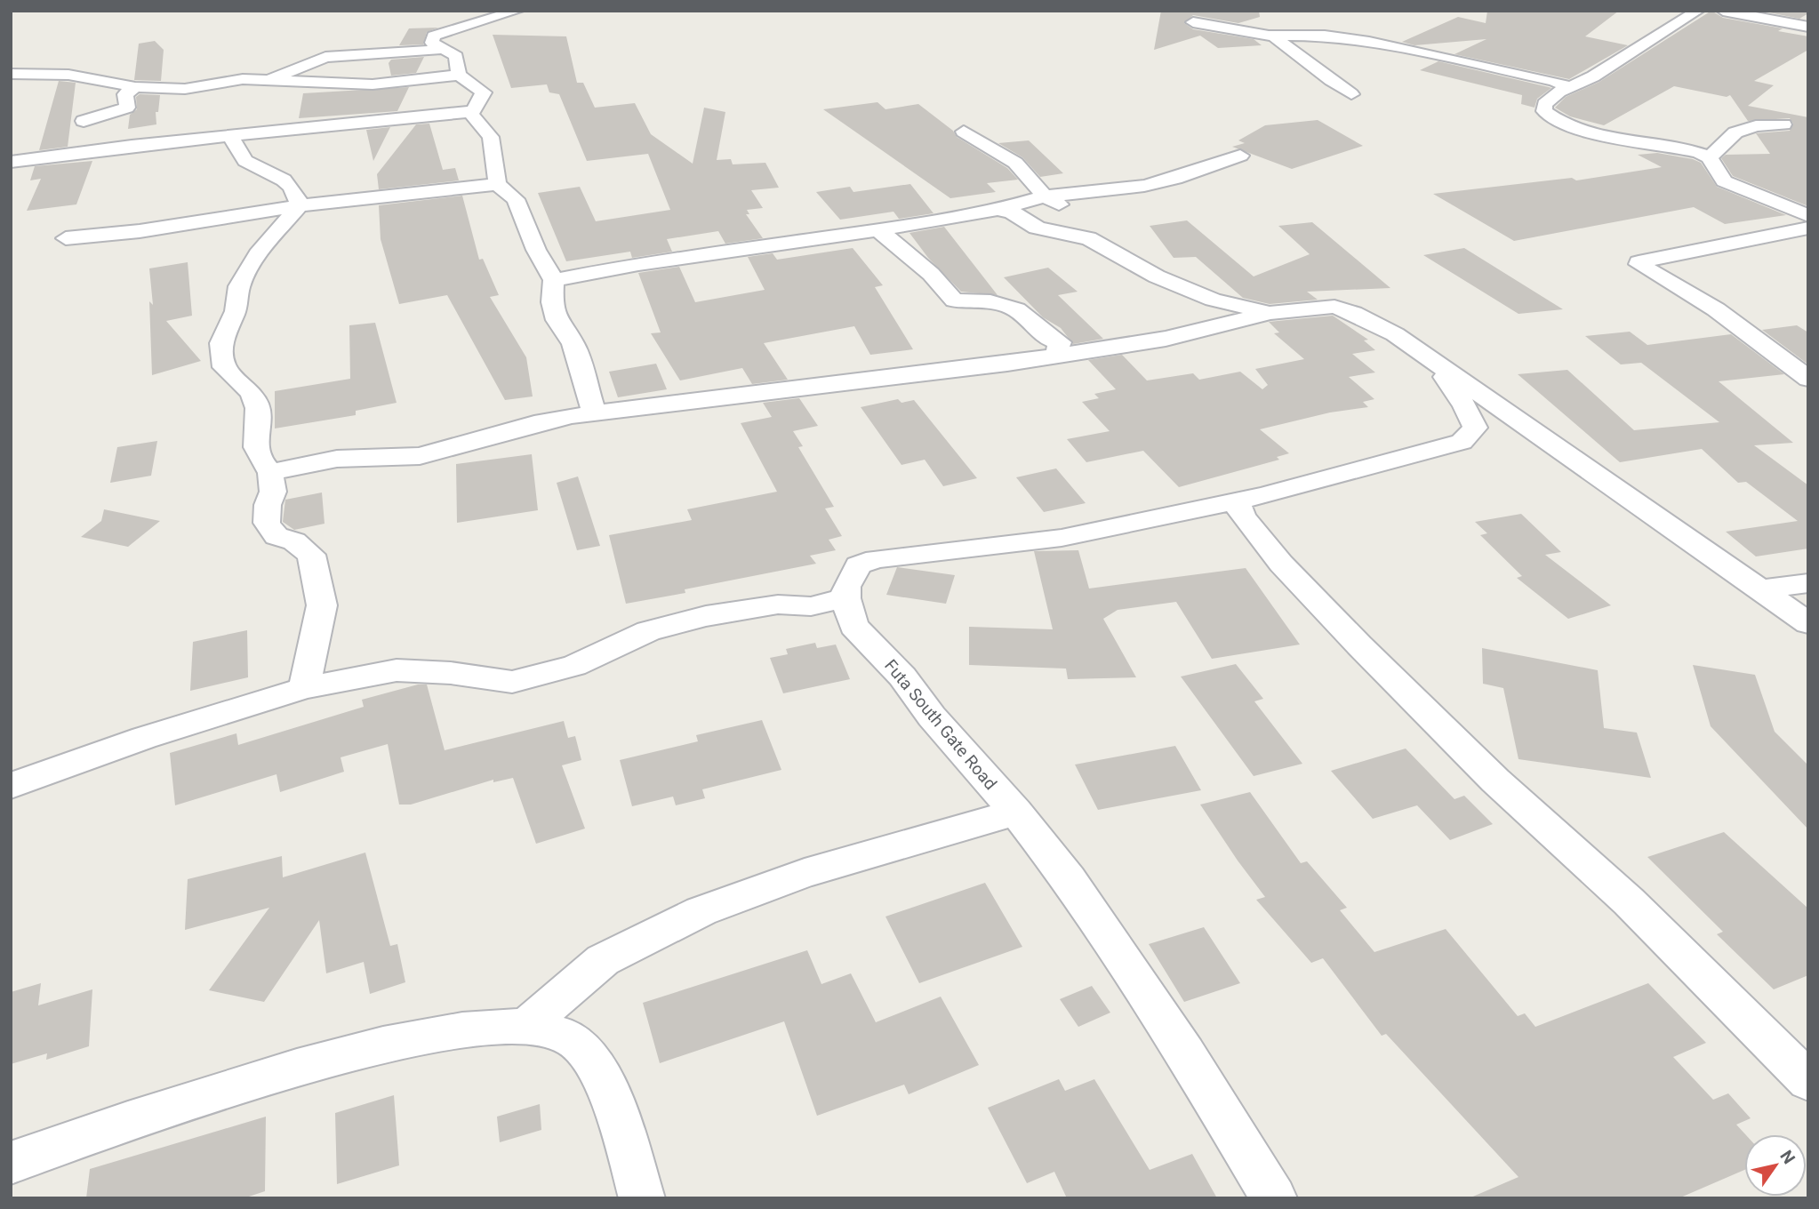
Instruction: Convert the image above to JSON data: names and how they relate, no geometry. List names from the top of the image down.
{
  "streets": {
    "street": ["Futa South Gate Road"]
  },
  "north": "top right"
}
